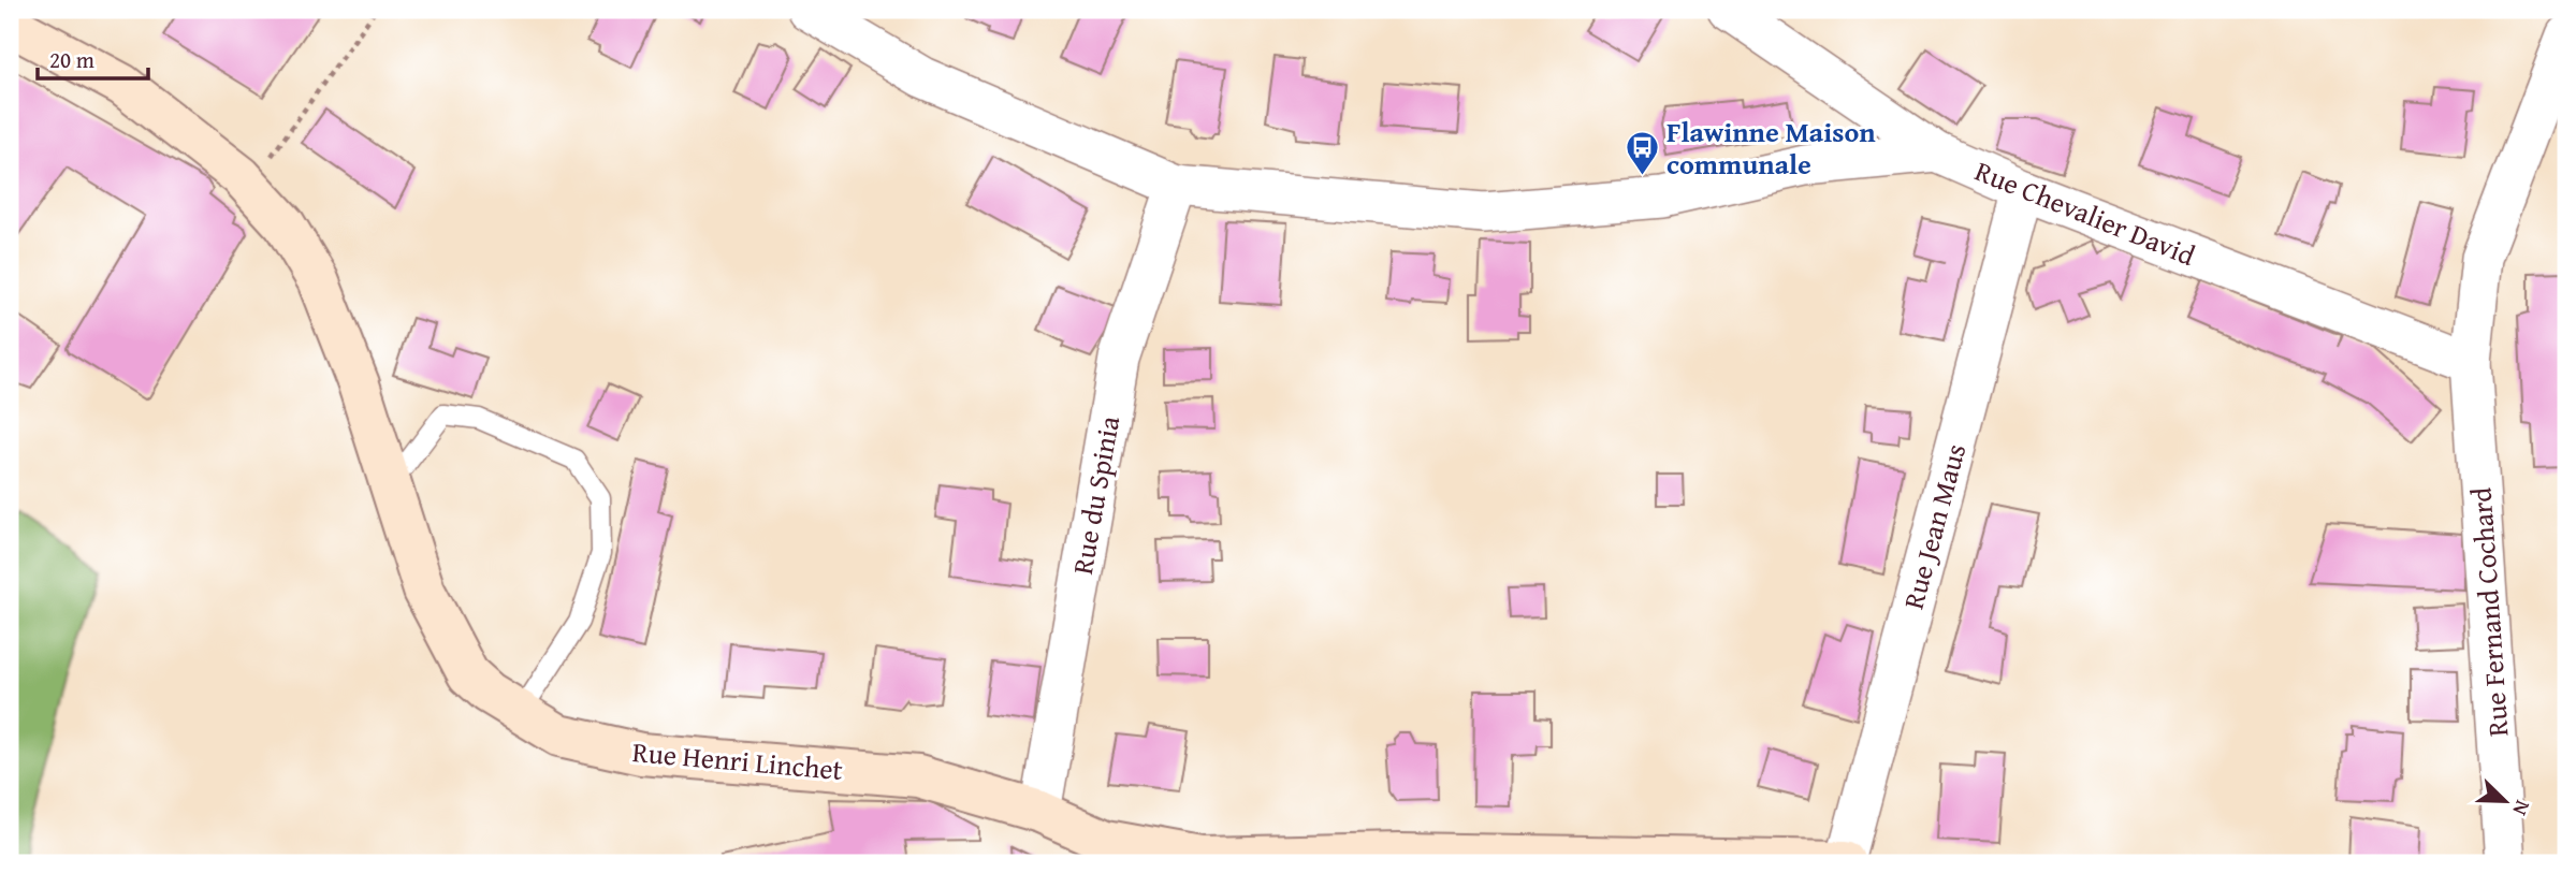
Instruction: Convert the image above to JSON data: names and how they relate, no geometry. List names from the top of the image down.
{
  "streets": {
    "street": [
      "Rue Chevalier David",
      "Rue du Spinia",
      "Rue Jean Maus",
      "Rue Fernand Cochard",
      "Rue Henri Linchet"
    ]
  },
  "crossings": [
    ["Rue Chevalier David", "Rue Jean Maus"],
    ["Rue Chevalier David", "Rue Fernand Cochard"],
    ["Rue du Spinia", "Rue Henri Linchet"],
    ["Rue Jean Maus", "Rue Henri Linchet"]
  ],
  "places": {
    "bus stop": ["Flawinne Maison communale"]
  },
  "scale_bar": "20 m",
  "north": "bottom right"
}
